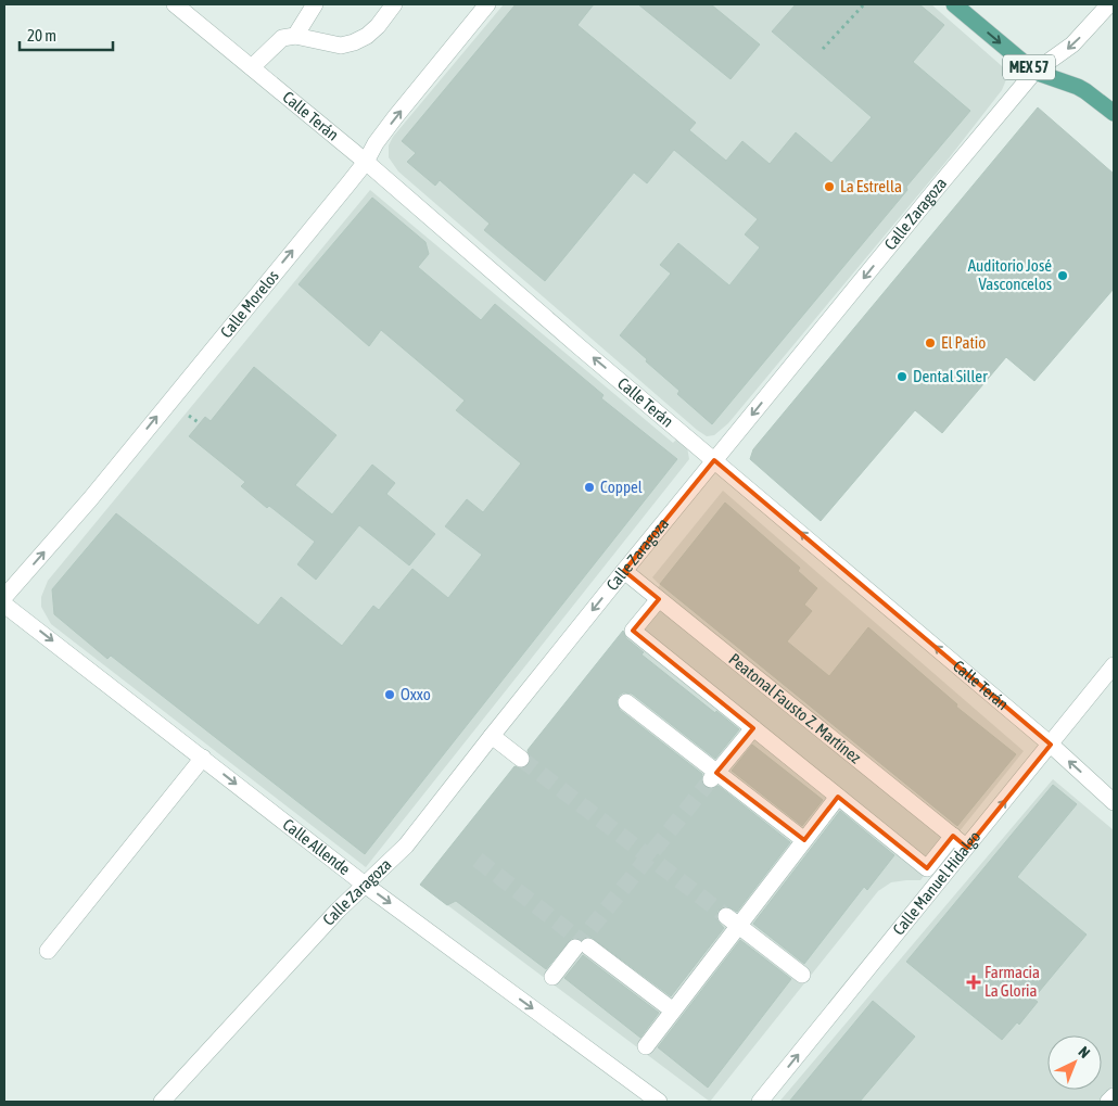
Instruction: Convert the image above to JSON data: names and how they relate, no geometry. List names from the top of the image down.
{
  "streets": {
    "main road": ["MEX 57"],
    "street": [
      "Calle Terán",
      "Calle Zaragoza",
      "Calle Morelos",
      "Peatonal Fausto Z. Martínez",
      "Calle Allende",
      "Calle Manuel Hidalgo"
    ]
  },
  "crossings": [
    ["MEX 57", "Calle Zaragoza"],
    ["Calle Terán", "Calle Zaragoza"],
    ["Calle Terán", "Calle Morelos"],
    ["Calle Terán", "Calle Manuel Hidalgo"],
    ["Calle Zaragoza", "Peatonal Fausto Z. Martínez"],
    ["Calle Zaragoza", "Calle Allende"],
    ["Peatonal Fausto Z. Martínez", "Calle Manuel Hidalgo"]
  ],
  "one_way": [
    "Calle Terán",
    "Calle Zaragoza",
    "Calle Morelos",
    "Calle Allende"
  ],
  "places": {
    "other": [
      "La Estrella",
      "Auditorio José Vasconcelos",
      "El Patio",
      "Dental Siller",
      "Coppel",
      "Oxxo"
    ],
    "health": ["Farmacia La Gloria"]
  },
  "scale_bar": "20 m",
  "north": "top right"
}
